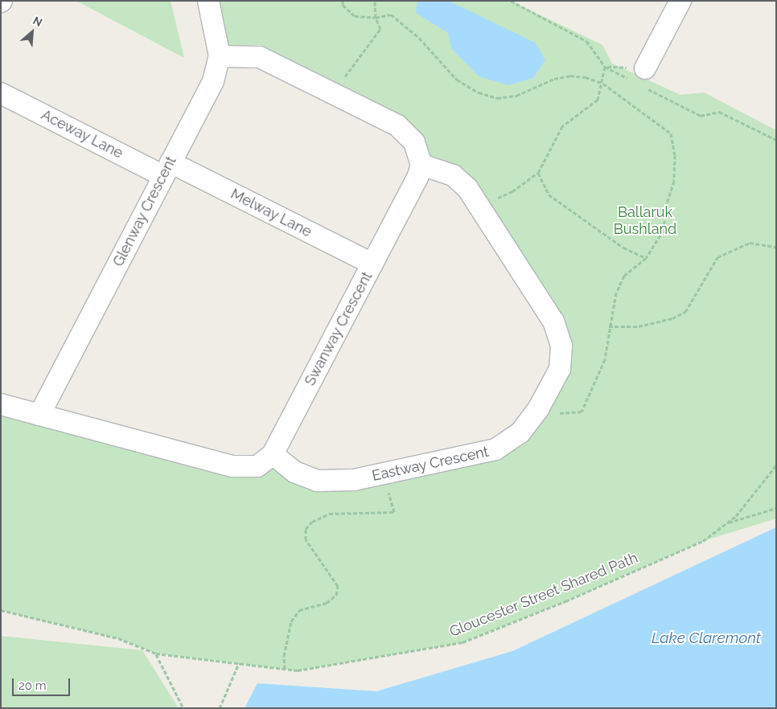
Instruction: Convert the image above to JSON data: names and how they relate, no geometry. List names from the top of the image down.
{
  "streets": {
    "street": [
      "Aceway Lane",
      "Glenway Crescent",
      "Melway Lane",
      "Swanway Crescent",
      "Eastway Crescent"
    ],
    "path": ["Gloucester Street Shared Path"]
  },
  "crossings": [
    ["Aceway Lane", "Glenway Crescent"],
    ["Aceway Lane", "Melway Lane"],
    ["Glenway Crescent", "Melway Lane"],
    ["Glenway Crescent", "Swanway Crescent"],
    ["Melway Lane", "Swanway Crescent"],
    ["Swanway Crescent", "Eastway Crescent"]
  ],
  "water": ["Lake Claremont"],
  "parks": ["Ballaruk Bushland"],
  "scale_bar": "20 m",
  "north": "top right"
}
